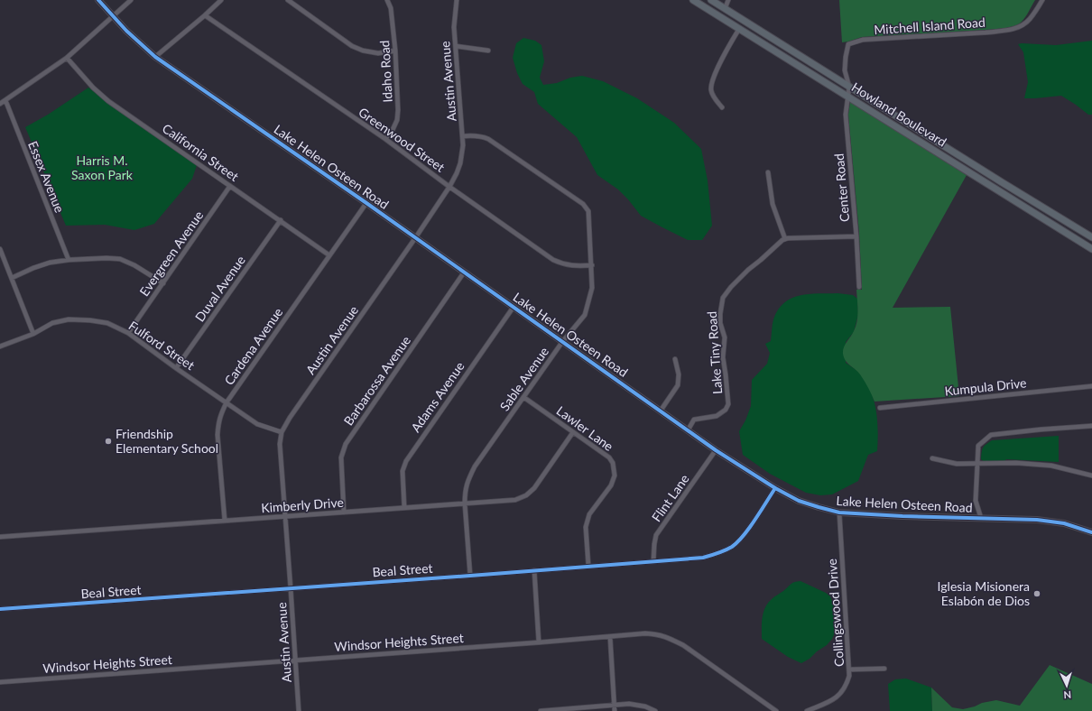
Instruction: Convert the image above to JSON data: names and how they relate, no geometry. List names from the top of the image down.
{
  "streets": {
    "main road": ["Howland Boulevard"],
    "street": [
      "Mitchell Island Road",
      "Idaho Road",
      "Austin Avenue",
      "Greenwood Street",
      "California Street",
      "Lake Helen Osteen Road",
      "Essex Avenue",
      "Center Road",
      "Evergreen Avenue",
      "Duval Avenue",
      "Fulford Street",
      "Cardena Avenue",
      "Lake Tiny Road",
      "Sable Avenue",
      "Barbarossa Avenue",
      "Kumpula Drive",
      "Adams Avenue",
      "Lawler Lane",
      "Flint Lane",
      "Kimberly Drive",
      "Beal Street",
      "Collingswood Drive",
      "Windsor Heights Street"
    ]
  },
  "crossings": [
    ["Mitchell Island Road", "Howland Boulevard"],
    ["Mitchell Island Road", "Center Road"],
    ["Idaho Road", "Greenwood Street"],
    ["Austin Avenue", "Greenwood Street"],
    ["Austin Avenue", "Lake Helen Osteen Road"],
    ["Austin Avenue", "Fulford Street"],
    ["Austin Avenue", "Sable Avenue"],
    ["Austin Avenue", "Kimberly Drive"],
    ["Austin Avenue", "Beal Street"],
    ["Austin Avenue", "Windsor Heights Street"],
    ["Howland Boulevard", "Center Road"],
    ["Greenwood Street", "Sable Avenue"],
    ["California Street", "Evergreen Avenue"],
    ["California Street", "Duval Avenue"],
    ["California Street", "Cardena Avenue"],
    ["Lake Helen Osteen Road", "Cardena Avenue"],
    ["Lake Helen Osteen Road", "Lake Tiny Road"],
    ["Lake Helen Osteen Road", "Sable Avenue"],
    ["Lake Helen Osteen Road", "Barbarossa Avenue"],
    ["Lake Helen Osteen Road", "Adams Avenue"],
    ["Lake Helen Osteen Road", "Flint Lane"],
    ["Lake Helen Osteen Road", "Beal Street"],
    ["Lake Helen Osteen Road", "Collingswood Drive"],
    ["Evergreen Avenue", "Fulford Street"],
    ["Duval Avenue", "Fulford Street"],
    ["Fulford Street", "Cardena Avenue"],
    ["Cardena Avenue", "Kimberly Drive"],
    ["Sable Avenue", "Lawler Lane"],
    ["Sable Avenue", "Kimberly Drive"],
    ["Sable Avenue", "Beal Street"],
    ["Barbarossa Avenue", "Kimberly Drive"],
    ["Adams Avenue", "Kimberly Drive"],
    ["Lawler Lane", "Kimberly Drive"],
    ["Lawler Lane", "Beal Street"],
    ["Flint Lane", "Beal Street"]
  ],
  "parks": ["Harris M. Saxon Park"],
  "places": ["Friendship Elementary School", "Iglesia Misionera Eslabón de Dios"],
  "north": "bottom"
}
